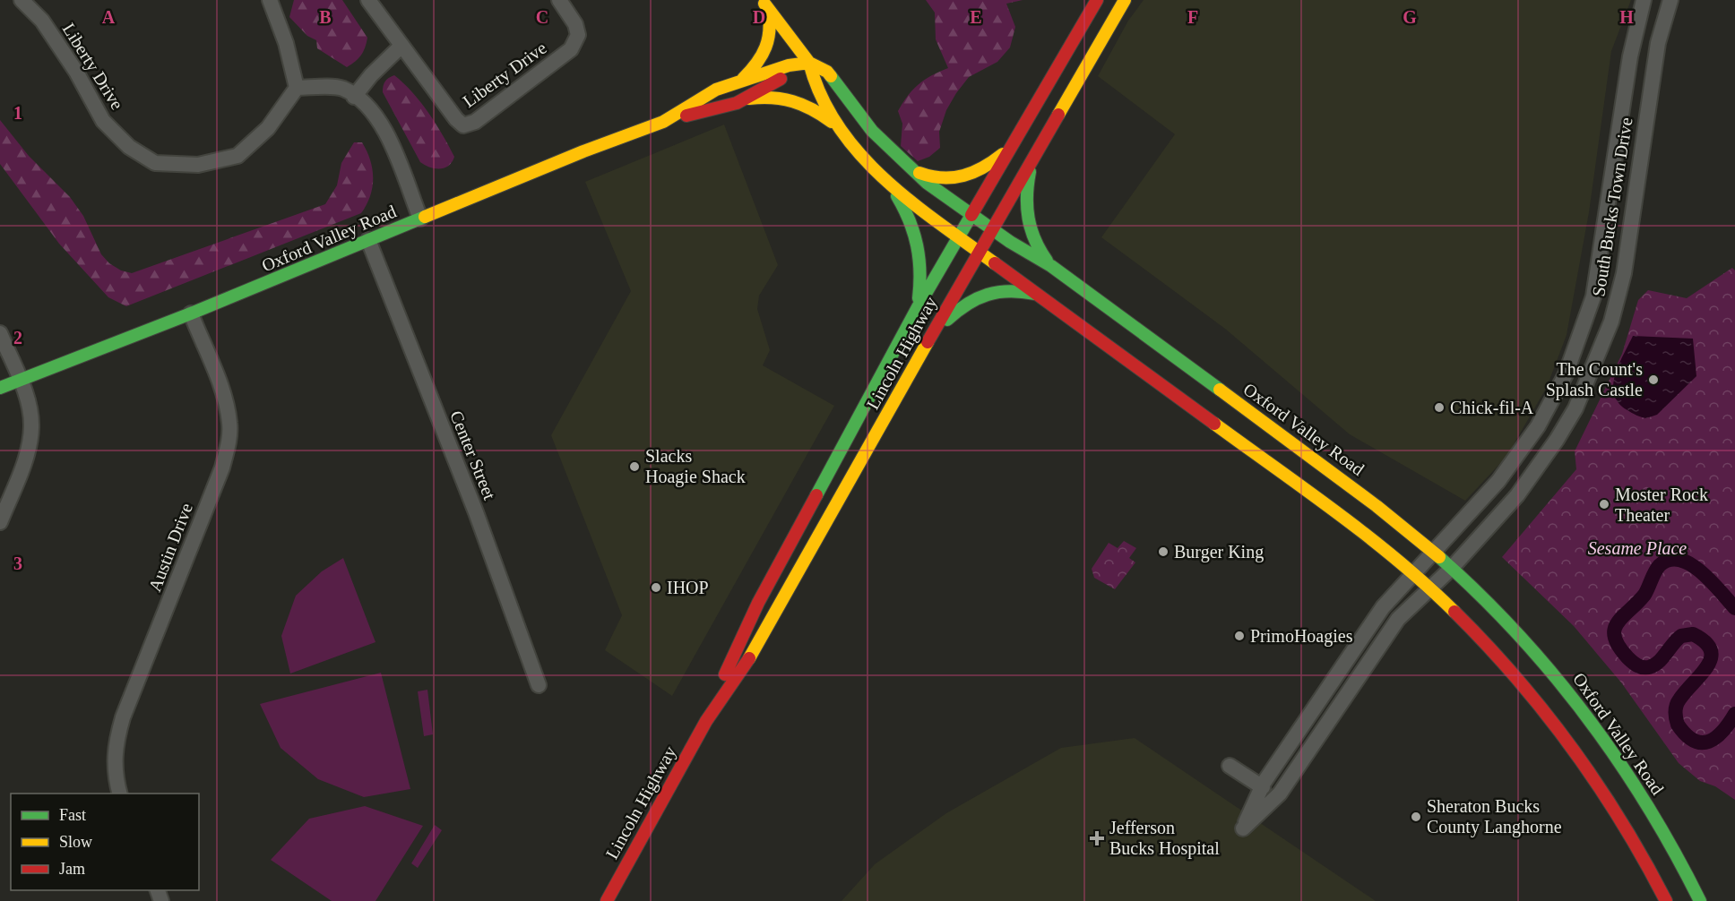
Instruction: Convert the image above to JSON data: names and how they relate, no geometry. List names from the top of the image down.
{
  "streets": {
    "main road": ["Oxford Valley Road", "Lincoln Highway"],
    "street": [
      "Liberty Drive",
      "South Bucks Town Drive",
      "Center Street",
      "Austin Drive"
    ]
  },
  "crossings": [
    ["South Bucks Town Drive", "Oxford Valley Road"],
    ["Oxford Valley Road", "Lincoln Highway"],
    ["Oxford Valley Road", "Center Street"],
    ["Oxford Valley Road", "Austin Drive"]
  ],
  "parks": ["Sesame Place"],
  "places": {
    "other": [
      "The Count's Splash Castle",
      "Chick-fil-A",
      "Slacks Hoagie Shack",
      "Moster Rock Theater",
      "Burger King",
      "IHOP",
      "PrimoHoagies",
      "Sheraton Bucks County Langhorne"
    ],
    "health": ["Jefferson Bucks Hospital"]
  },
  "legend": ["Fast", "Slow", "Jam"],
  "grid": {
    "columns": [
      "A",
      "B",
      "C",
      "D",
      "E",
      "F",
      "G",
      "H"
    ],
    "rows": ["1", "2", "3"]
  }
}
